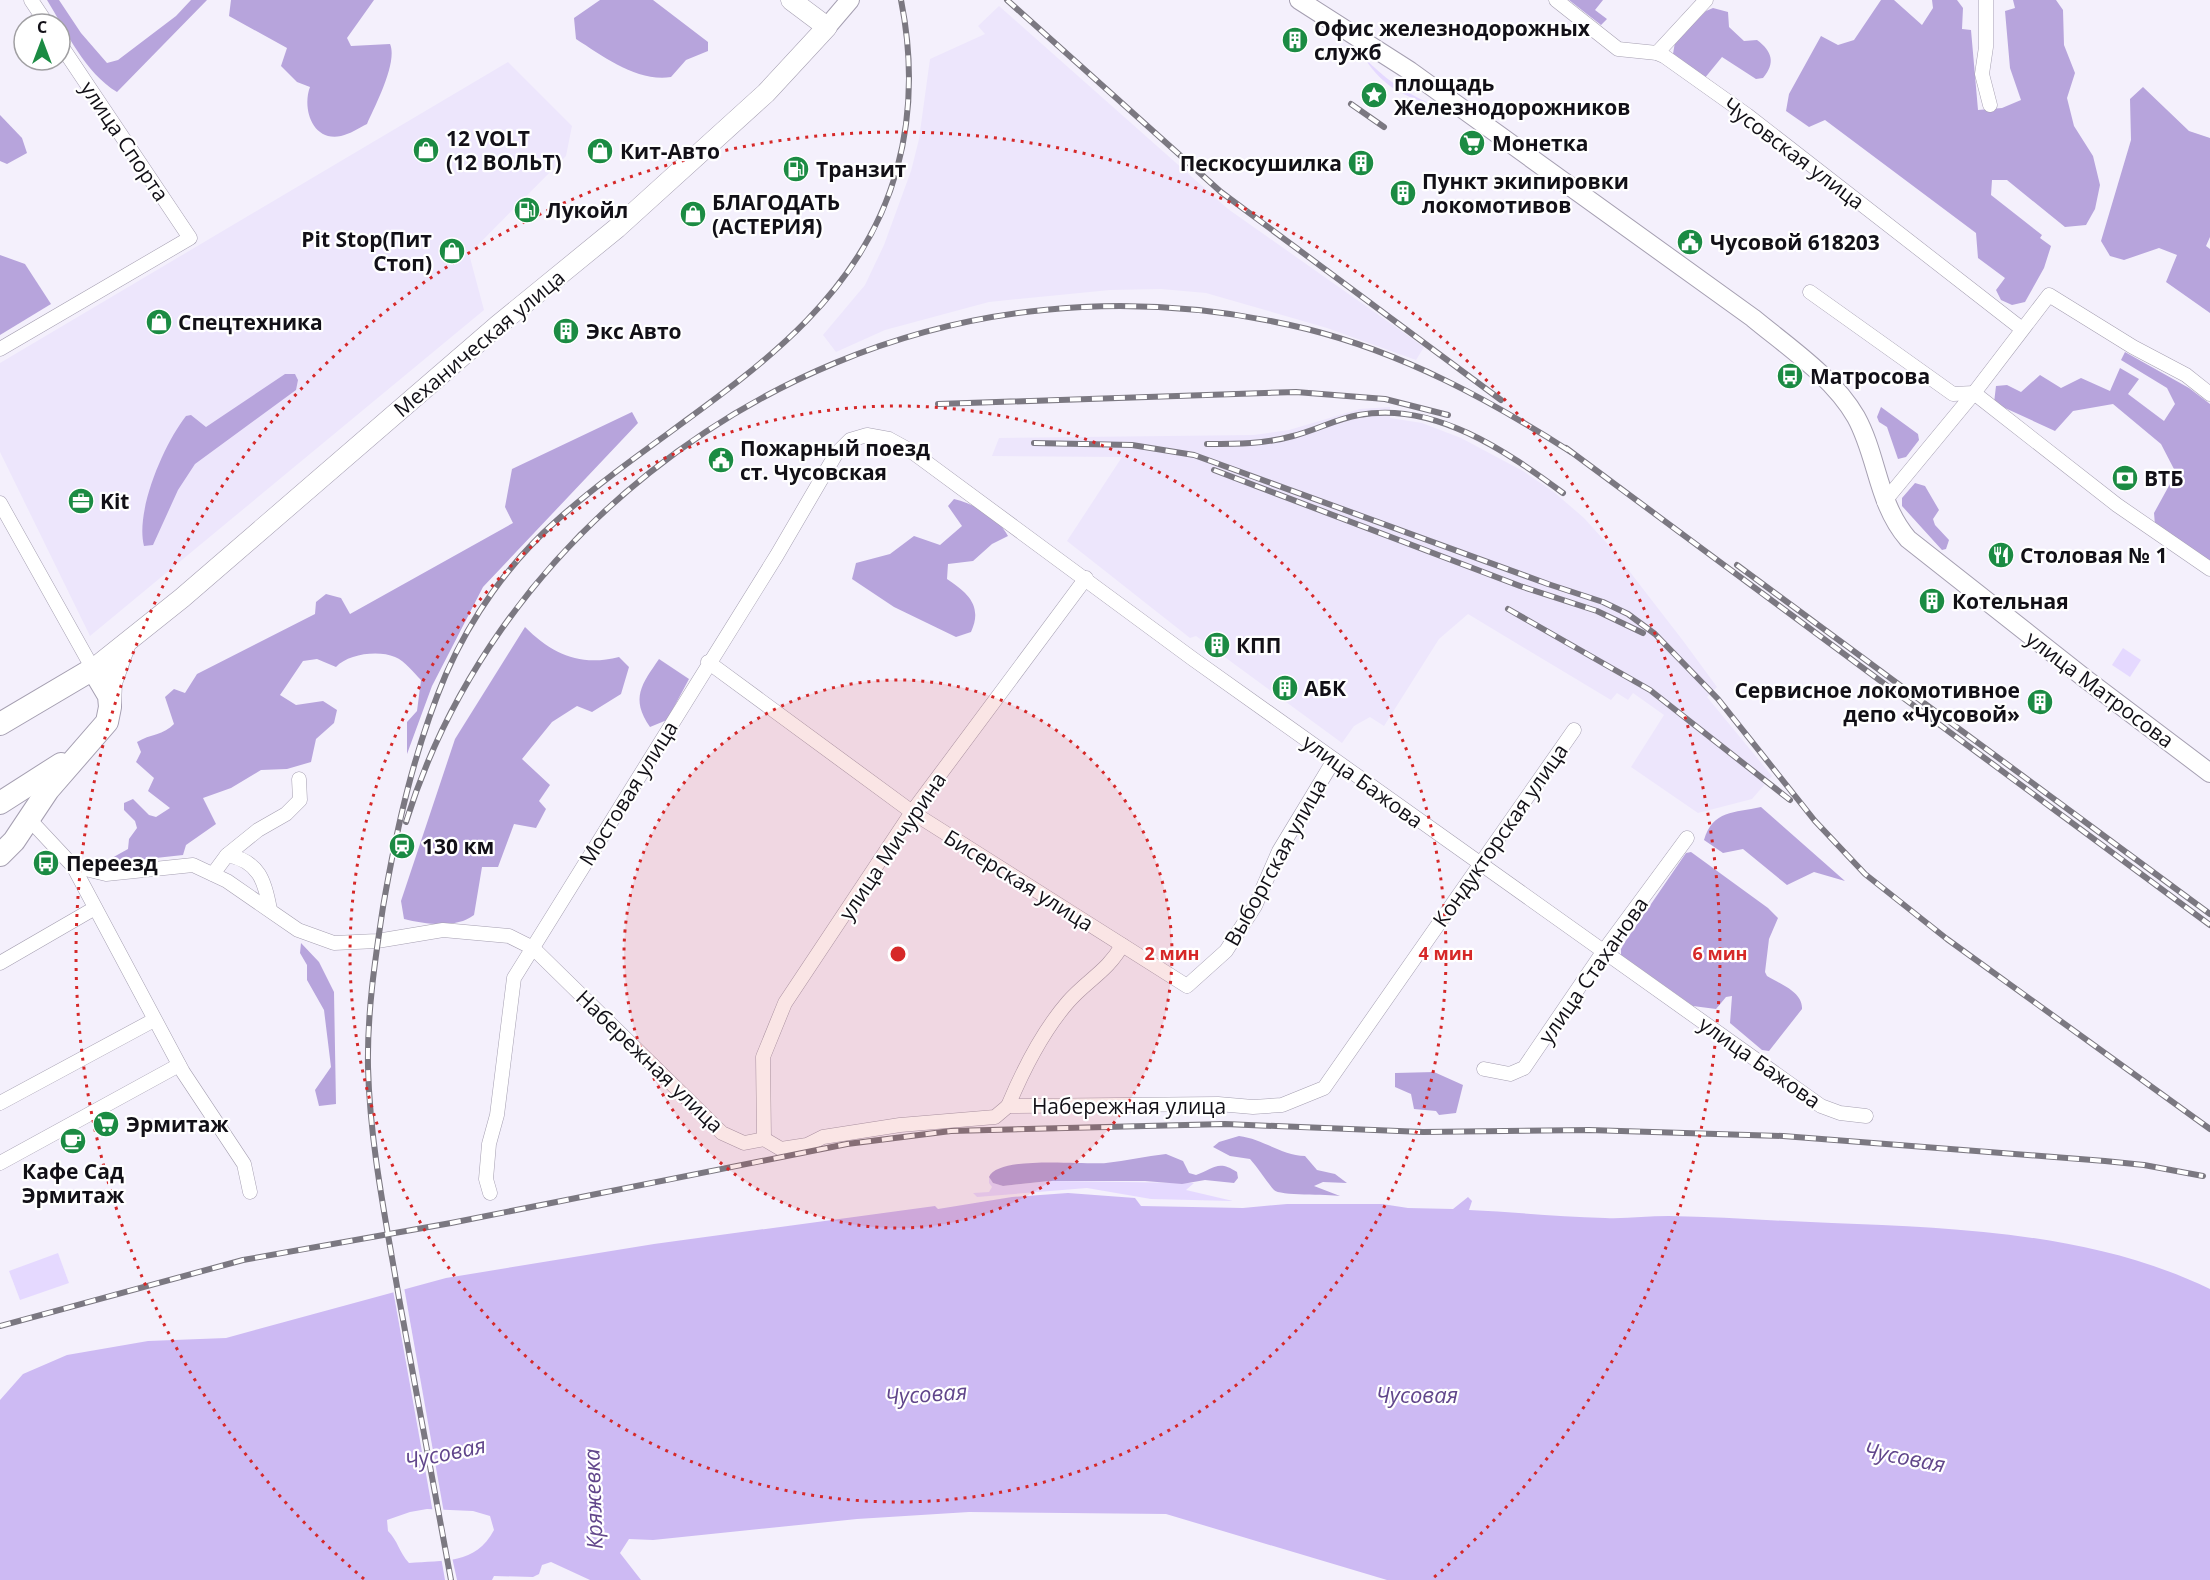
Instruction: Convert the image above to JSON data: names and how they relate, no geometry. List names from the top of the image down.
{
  "streets": {
    "main road": ["Механическая улица"],
    "street": [
      "улица Спорта",
      "Чусовская улица",
      "улица Матросова",
      "улица Бажова",
      "Мостовая улица",
      "Кондукторская улица",
      "улица Мичурина",
      "Выборгская улица",
      "Бисерская улица",
      "улица Стаханова",
      "Набережная улица"
    ]
  },
  "crossings": [
    ["улица Бажова", "Мостовая улица"],
    ["улица Бажова", "Кондукторская улица"],
    ["улица Бажова", "улица Мичурина"],
    ["улица Бажова", "Выборгская улица"],
    ["улица Бажова", "улица Стаханова"],
    ["Мостовая улица", "Бисерская улица"],
    ["Мостовая улица", "Набережная улица"],
    ["Кондукторская улица", "Набережная улица"],
    ["улица Мичурина", "Бисерская улица"],
    ["улица Мичурина", "Набережная улица"],
    ["Выборгская улица", "Бисерская улица"]
  ],
  "water": ["Чусовая", "Кряжевка"],
  "places": {
    "building": [
      "Офис железнодорожных служб",
      "Пескосушилка",
      "Пункт экипировки локомотивов",
      "Экс Авто",
      "Котельная",
      "КПП",
      "АБК",
      "Сервисное локомотивное депо «Чусовой»"
    ],
    "place": ["площадь Железнодорожников"],
    "supermarket": ["Монетка", "Эрмитаж"],
    "shop": [
      "12 VOLT (12 ВОЛЬТ)",
      "Кит-Авто",
      "БЛАГОДАТЬ (АСТЕРИЯ)",
      "Pit Stop(Пит Стоп)",
      "Спецтехника"
    ],
    "fuel station": ["Транзит", "Лукойл"],
    "public building": ["Чусовой 618203", "Пожарный поезд ст. Чусовская"],
    "bus stop": ["Матросова", "Переезд"],
    "bank": ["ВТБ"],
    "office": ["Kit"],
    "restaurant": ["Столовая № 1"],
    "station": ["130 км"],
    "cafe": ["Кафе Сад Эрмитаж"]
  },
  "north": "top",
  "rings": ["2 мин", "4 мин", "6 мин"]
}
